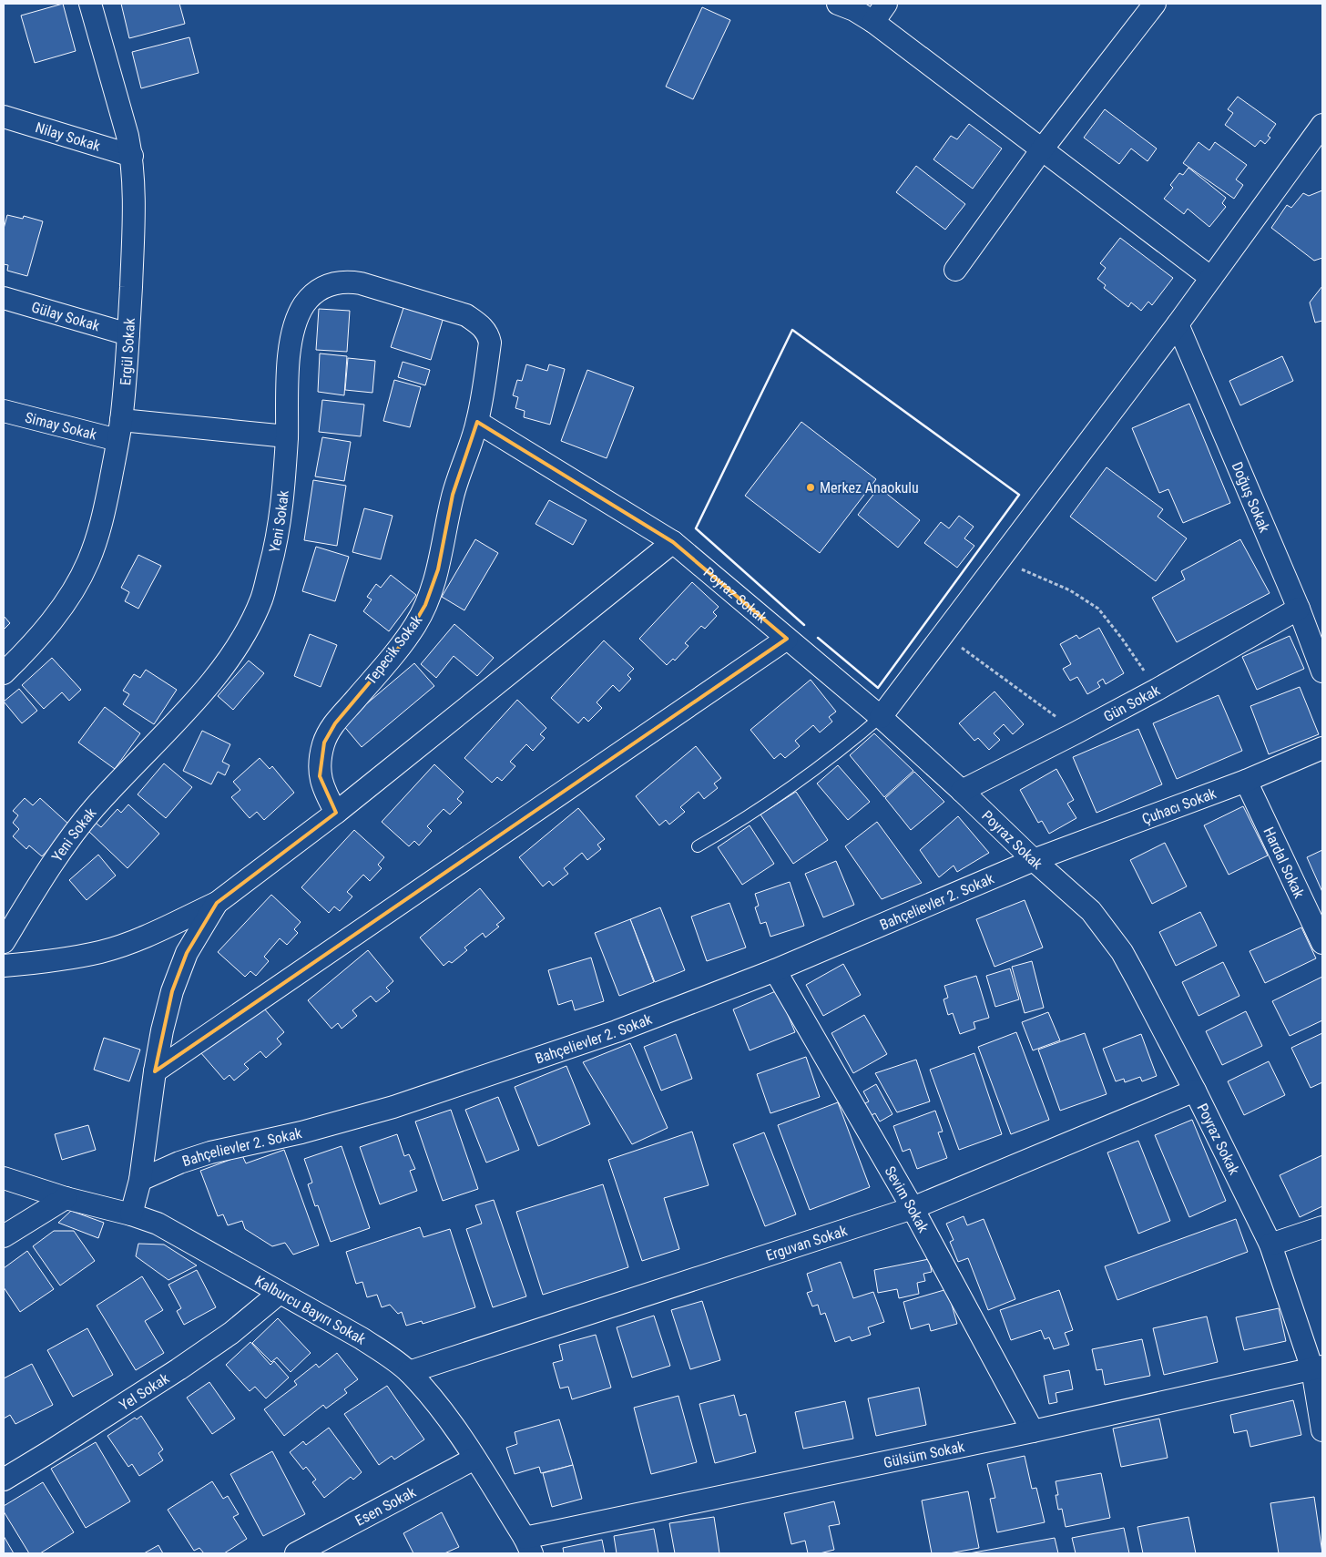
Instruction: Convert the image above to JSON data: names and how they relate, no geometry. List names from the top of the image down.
{
  "streets": {
    "street": [
      "Nilay Sokak",
      "Gülay Sokak",
      "Ergül Sokak",
      "Simay Sokak",
      "Doğuş Sokak",
      "Yeni Sokak",
      "Poyraz Sokak",
      "Tepecik Sokak",
      "Gün Sokak",
      "Çuhacı Sokak",
      "Hardal Sokak",
      "Bahçelievler 2. Sokak",
      "Sevim Sokak",
      "Erguvan Sokak",
      "Kalburcu Bayırı Sokak",
      "Yel Sokak",
      "Gülsüm Sokak",
      "Esen Sokak"
    ]
  },
  "crossings": [
    ["Nilay Sokak", "Ergül Sokak"],
    ["Gülay Sokak", "Ergül Sokak"],
    ["Ergül Sokak", "Simay Sokak"],
    ["Simay Sokak", "Yeni Sokak"],
    ["Doğuş Sokak", "Gün Sokak"],
    ["Yeni Sokak", "Poyraz Sokak"],
    ["Yeni Sokak", "Tepecik Sokak"],
    ["Poyraz Sokak", "Tepecik Sokak"],
    ["Poyraz Sokak", "Gün Sokak"],
    ["Poyraz Sokak", "Çuhacı Sokak"],
    ["Poyraz Sokak", "Bahçelievler 2. Sokak"],
    ["Poyraz Sokak", "Erguvan Sokak"],
    ["Poyraz Sokak", "Gülsüm Sokak"],
    ["Çuhacı Sokak", "Hardal Sokak"],
    ["Çuhacı Sokak", "Bahçelievler 2. Sokak"],
    ["Bahçelievler 2. Sokak", "Sevim Sokak"],
    ["Sevim Sokak", "Erguvan Sokak"],
    ["Sevim Sokak", "Gülsüm Sokak"],
    ["Erguvan Sokak", "Kalburcu Bayırı Sokak"],
    ["Kalburcu Bayırı Sokak", "Yel Sokak"],
    ["Kalburcu Bayırı Sokak", "Gülsüm Sokak"],
    ["Kalburcu Bayırı Sokak", "Esen Sokak"]
  ],
  "places": ["Merkez Anaokulu"]
}
